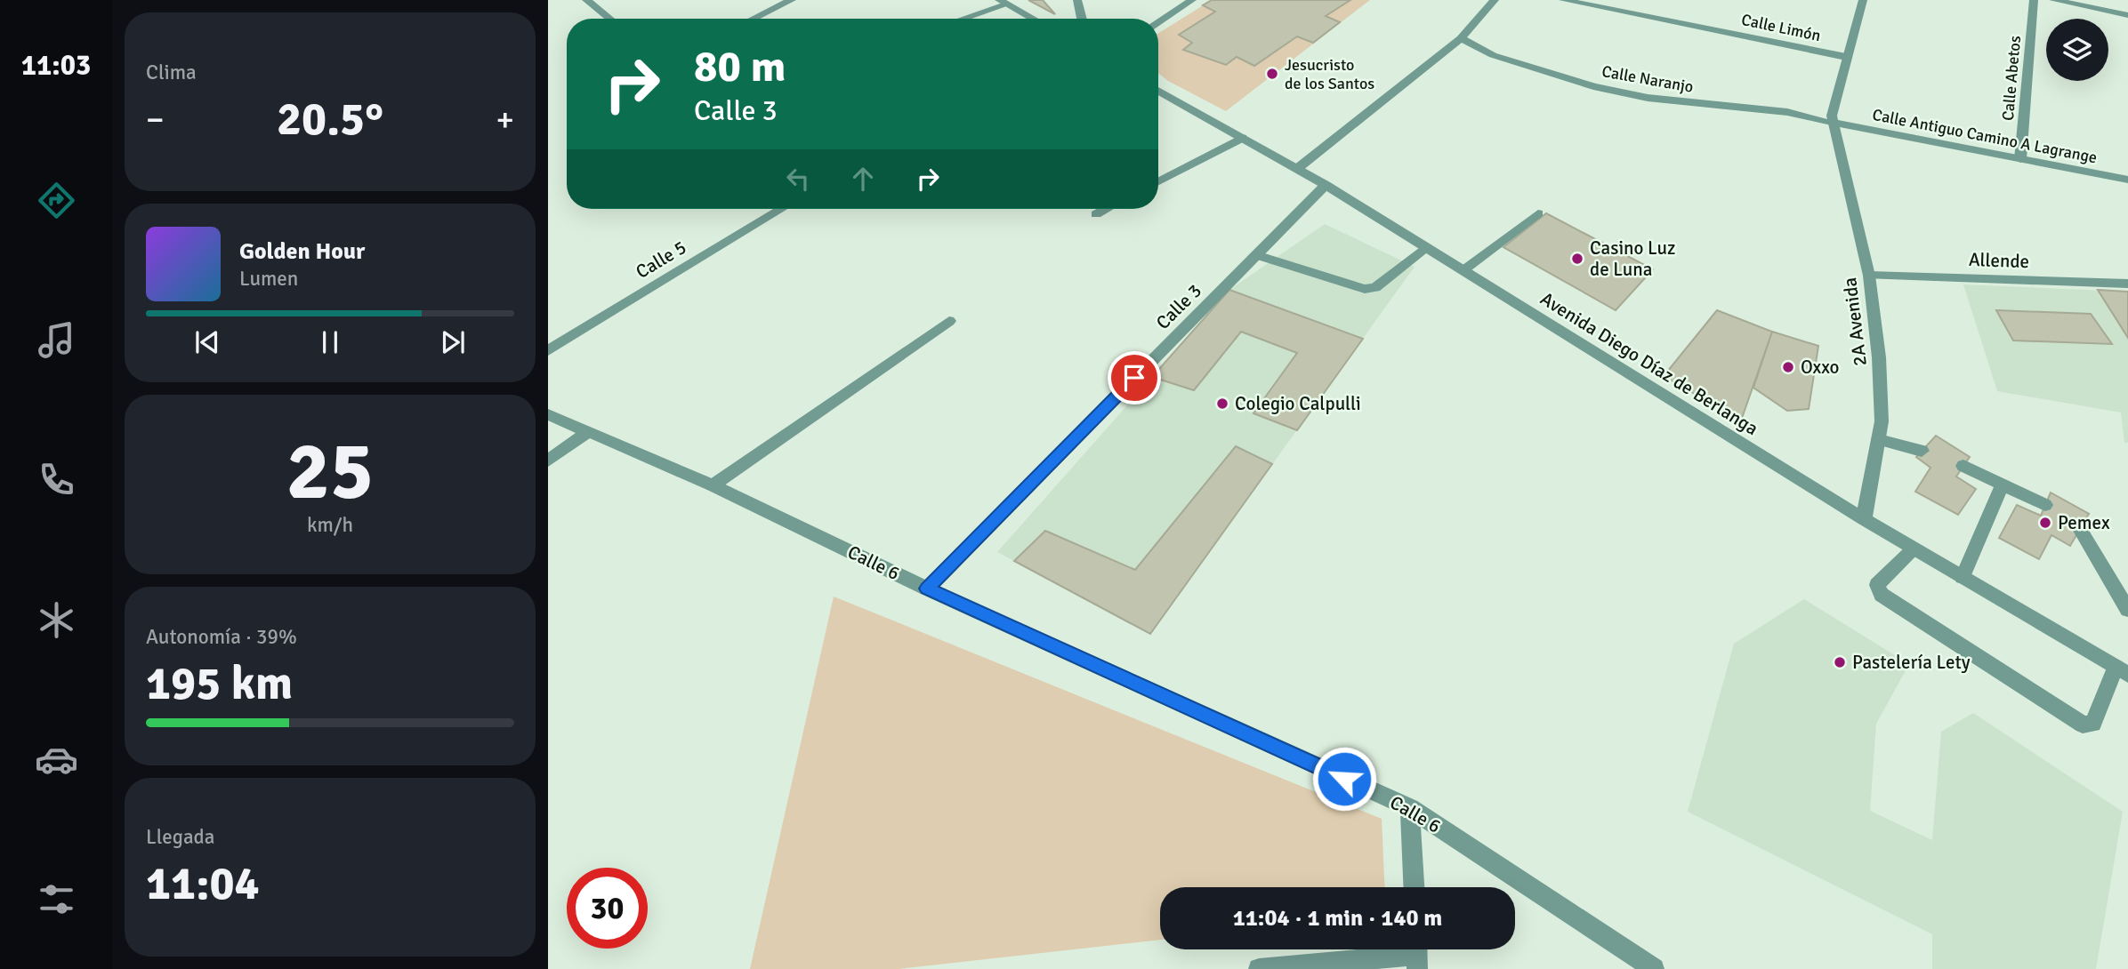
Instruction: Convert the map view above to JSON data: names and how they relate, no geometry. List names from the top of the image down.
{
  "streets": {
    "street": [
      "Calle Limón",
      "Calle Abetos",
      "Calle Naranjo",
      "Calle Antiguo Camino A Lagrange",
      "Calle 5",
      "Allende",
      "Calle 3",
      "2A Avenida",
      "Avenida Diego Díaz de Berlanga",
      "Calle 6"
    ]
  },
  "crossings": [
    ["Calle Limón", "2A Avenida"],
    ["Calle Abetos", "Calle Antiguo Camino A Lagrange"],
    ["Calle Naranjo", "Calle Antiguo Camino A Lagrange"],
    ["Calle Naranjo", "2A Avenida"],
    ["Calle Antiguo Camino A Lagrange", "2A Avenida"],
    ["Allende", "2A Avenida"],
    ["Calle 3", "Avenida Diego Díaz de Berlanga"],
    ["Calle 3", "Calle 6"],
    ["2A Avenida", "Avenida Diego Díaz de Berlanga"]
  ],
  "places": [
    "Jesucristo de los Santos",
    "Casino Luz de Luna",
    "Oxxo",
    "Colegio Calpulli",
    "Pemex",
    "Pastelería Lety"
  ],
  "page": {
    "tabs": "11:03",
    "tile": [
      "Clima",
      ["25", "km/h"],
      ["Autonomía · 39%", "195 km"],
      ["Llegada", "11:04"]
    ],
    "turn": ["80 m", "Calle 3"],
    "heat": ["−", "20.5°", "+"],
    "song": ["Golden Hour", "Lumen"],
    "limit": "30",
    "trip": "11:04 · 1 min · 140 m"
  }
}
